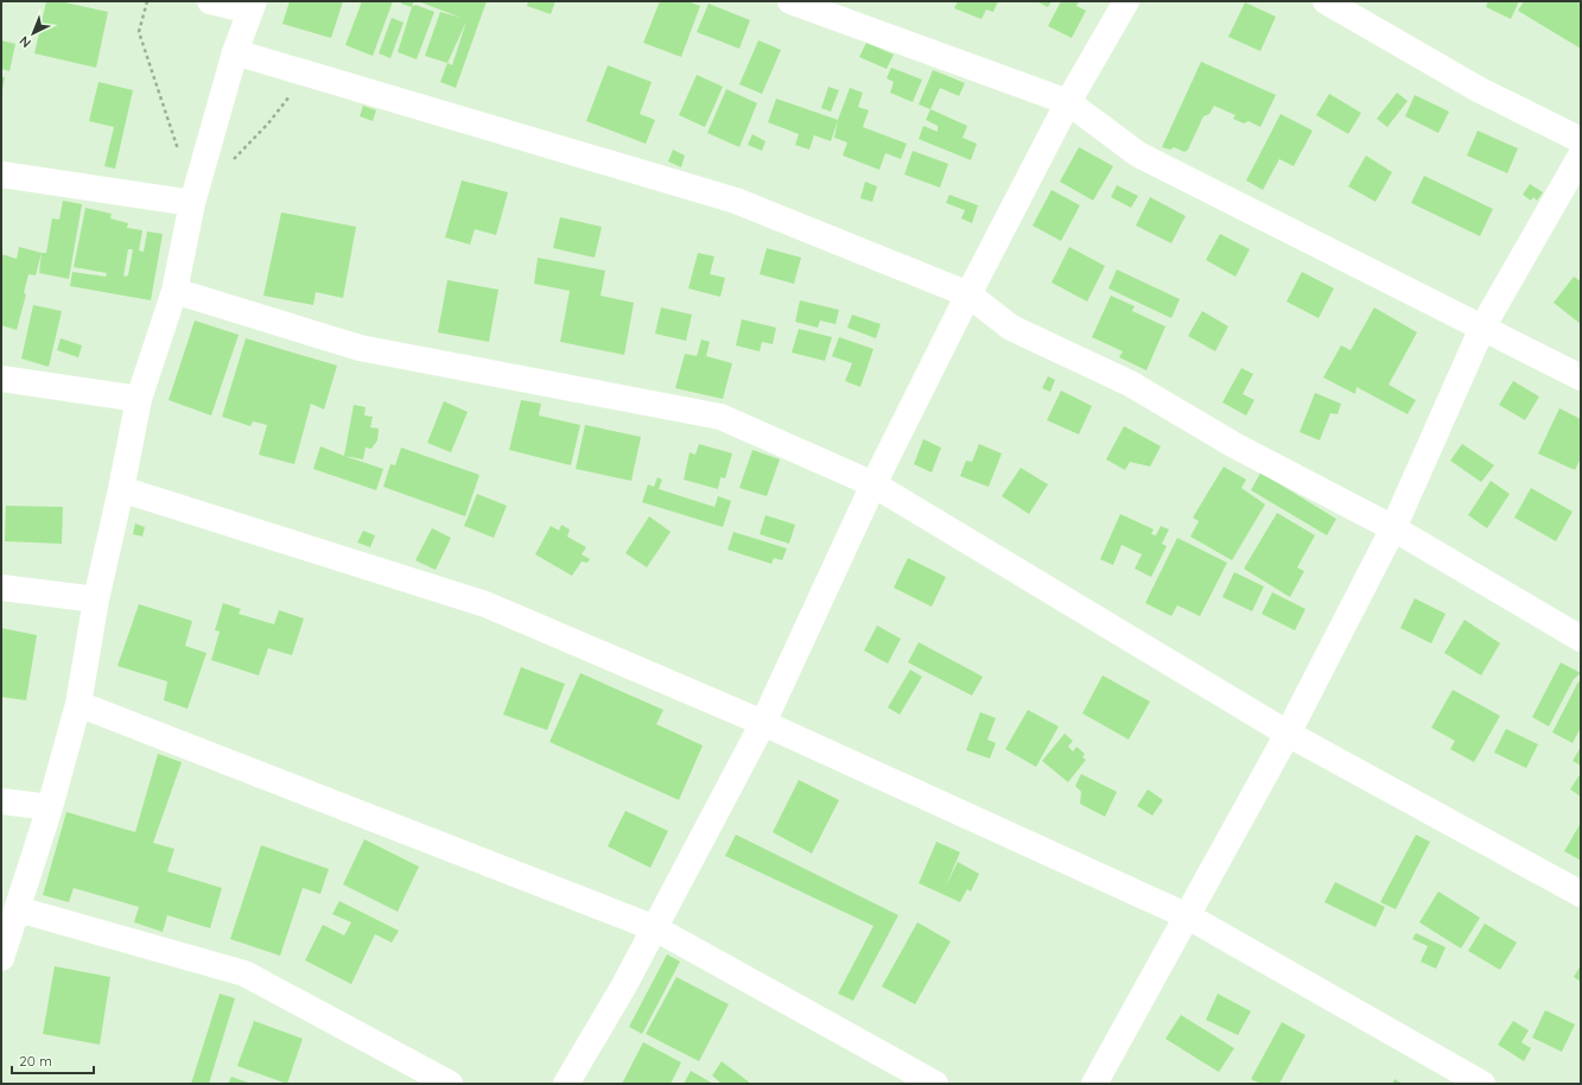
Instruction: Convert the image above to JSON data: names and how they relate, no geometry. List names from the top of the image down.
{
  "scale_bar": "20 m",
  "north": "bottom left"
}
